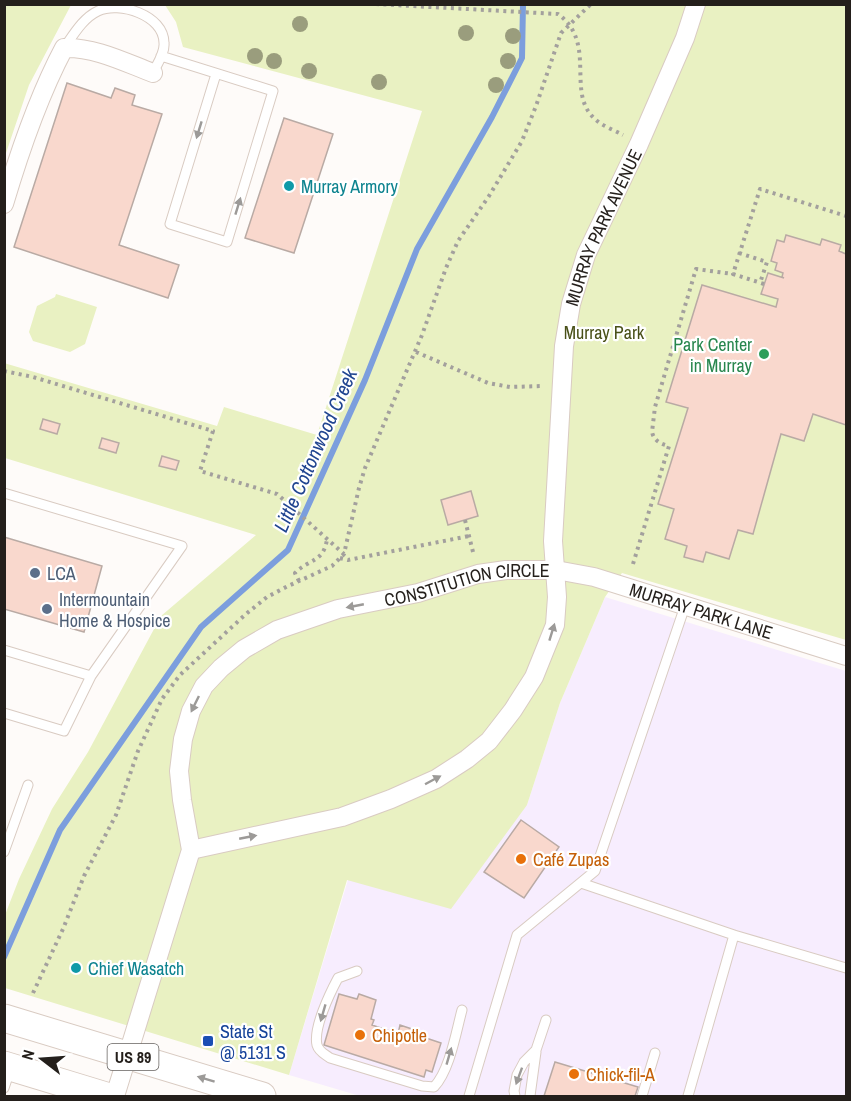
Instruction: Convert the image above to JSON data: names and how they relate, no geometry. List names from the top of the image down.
{
  "streets": {
    "main road": ["US 89"],
    "street": ["MURRAY PARK AVENUE", "CONSTITUTION CIRCLE", "MURRAY PARK LANE"]
  },
  "crossings": [
    ["MURRAY PARK AVENUE", "CONSTITUTION CIRCLE"],
    ["MURRAY PARK AVENUE", "MURRAY PARK LANE"],
    ["CONSTITUTION CIRCLE", "MURRAY PARK LANE"],
    ["CONSTITUTION CIRCLE", "US 89"]
  ],
  "water": ["Little Cottonwood Creek"],
  "parks": ["Murray Park"],
  "places": {
    "other": [
      "Murray Armory",
      "Park Center in Murray",
      "LCA",
      "Intermountain Home & Hospice",
      "Café Zupas",
      "Chief Wasatch",
      "Chipotle",
      "Chick-fil-A"
    ],
    "transit": ["State St @ 5131 S"]
  },
  "north": "left"
}
